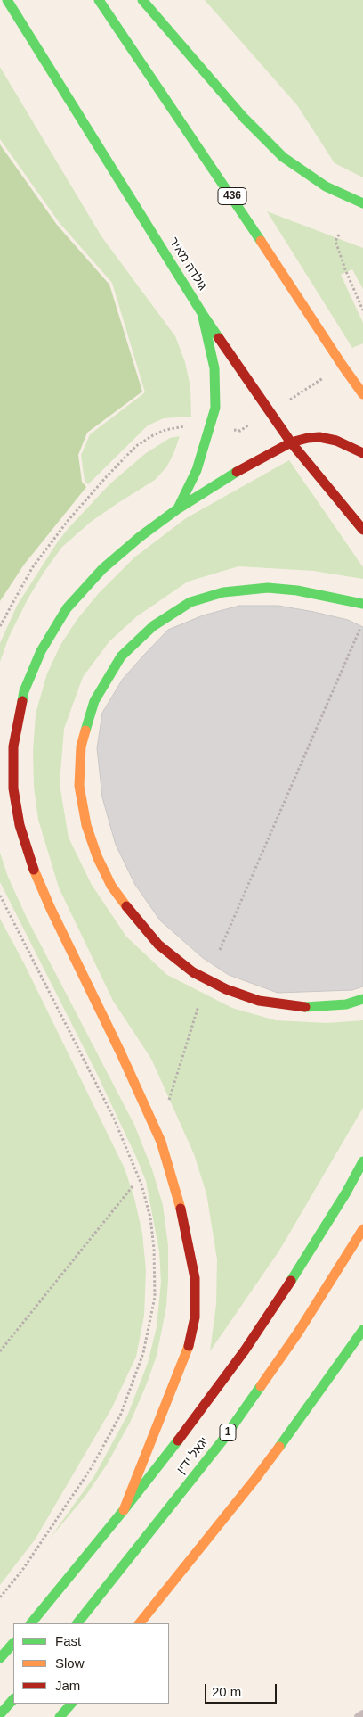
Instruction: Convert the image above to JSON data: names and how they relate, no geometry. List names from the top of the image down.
{
  "streets": {
    "main road": [
      "436",
      "גולדה מאיר",
      "1",
      "יגאל ידין"
    ]
  },
  "legend": ["Fast", "Slow", "Jam"],
  "scale_bar": "20 m"
}
